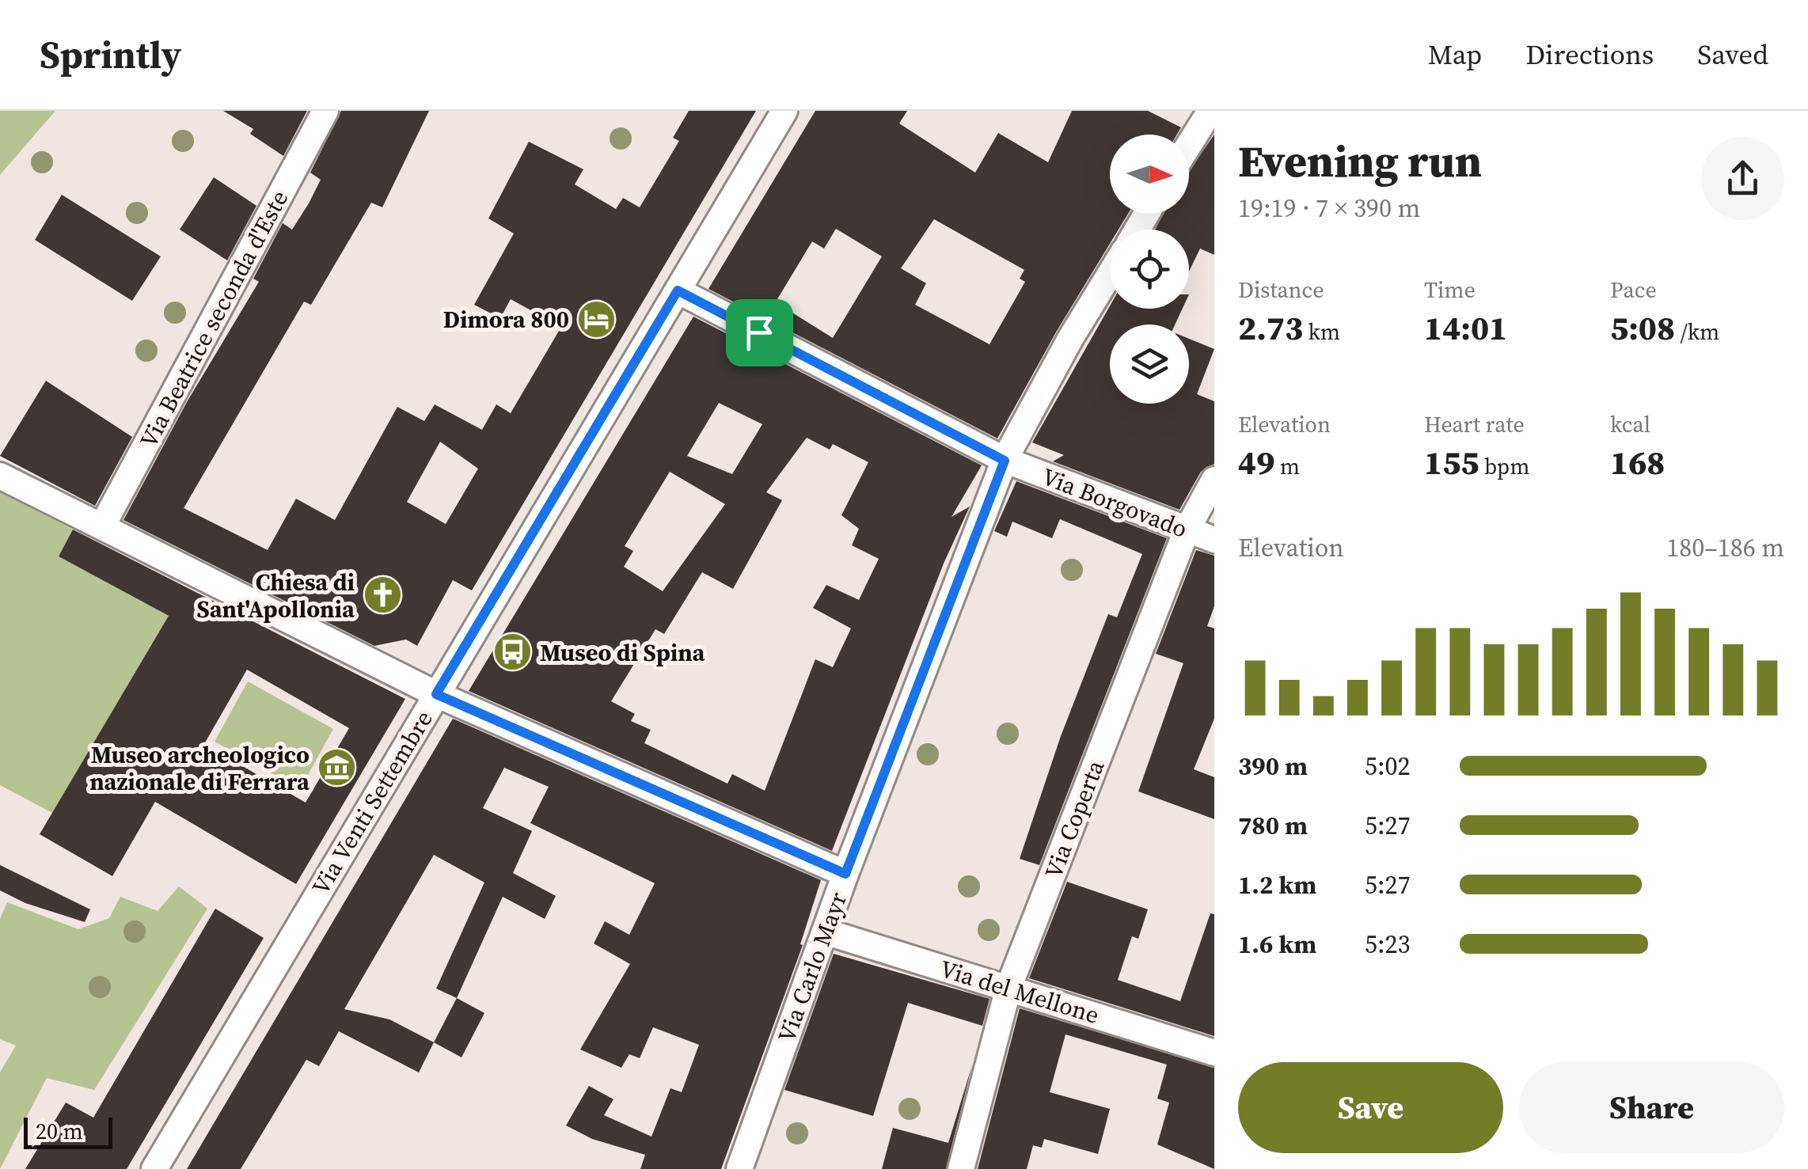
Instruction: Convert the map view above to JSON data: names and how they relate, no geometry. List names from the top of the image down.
{
  "streets": {
    "street": [
      "Via Beatrice seconda d'Este",
      "Via Borgovado",
      "Via Venti Settembre",
      "Via Coperta",
      "Via Carlo Mayr",
      "Via del Mellone"
    ]
  },
  "crossings": [
    ["Via Borgovado", "Via Venti Settembre"],
    ["Via Borgovado", "Via Coperta"],
    ["Via Borgovado", "Via Carlo Mayr"],
    ["Via Coperta", "Via del Mellone"],
    ["Via Carlo Mayr", "Via del Mellone"]
  ],
  "places": {
    "hotel": ["Dimora 800"],
    "church": ["Chiesa di Sant'Apollonia"],
    "bus stop": ["Museo di Spina"],
    "museum": ["Museo archeologico nazionale di Ferrara"]
  },
  "scale_bar": "20 m",
  "north": "right",
  "page": {
    "header": "Sprintly",
    "nav": ["Map", "Directions", "Saved"],
    "heading": ["Evening run", "19:19 · 7 × 390 m"],
    "stats": [
      ["Distance", "2.73 km"],
      ["Time", "14:01"],
      ["Pace", "5:08 /km"],
      ["Elevation", "49 m"],
      ["Heart rate", "155 bpm"],
      ["kcal", "168"]
    ],
    "chart": ["Elevation", "180–186 m"],
    "list": [
      {
        "name": "390 m",
        "note": "5:02"
      },
      {
        "name": "780 m",
        "note": "5:27"
      },
      {
        "name": "1.2 km",
        "note": "5:27"
      },
      {
        "name": "1.6 km",
        "note": "5:23"
      }
    ],
    "buttons": ["Save", "Share"],
    "scale": "20 m"
  }
}
